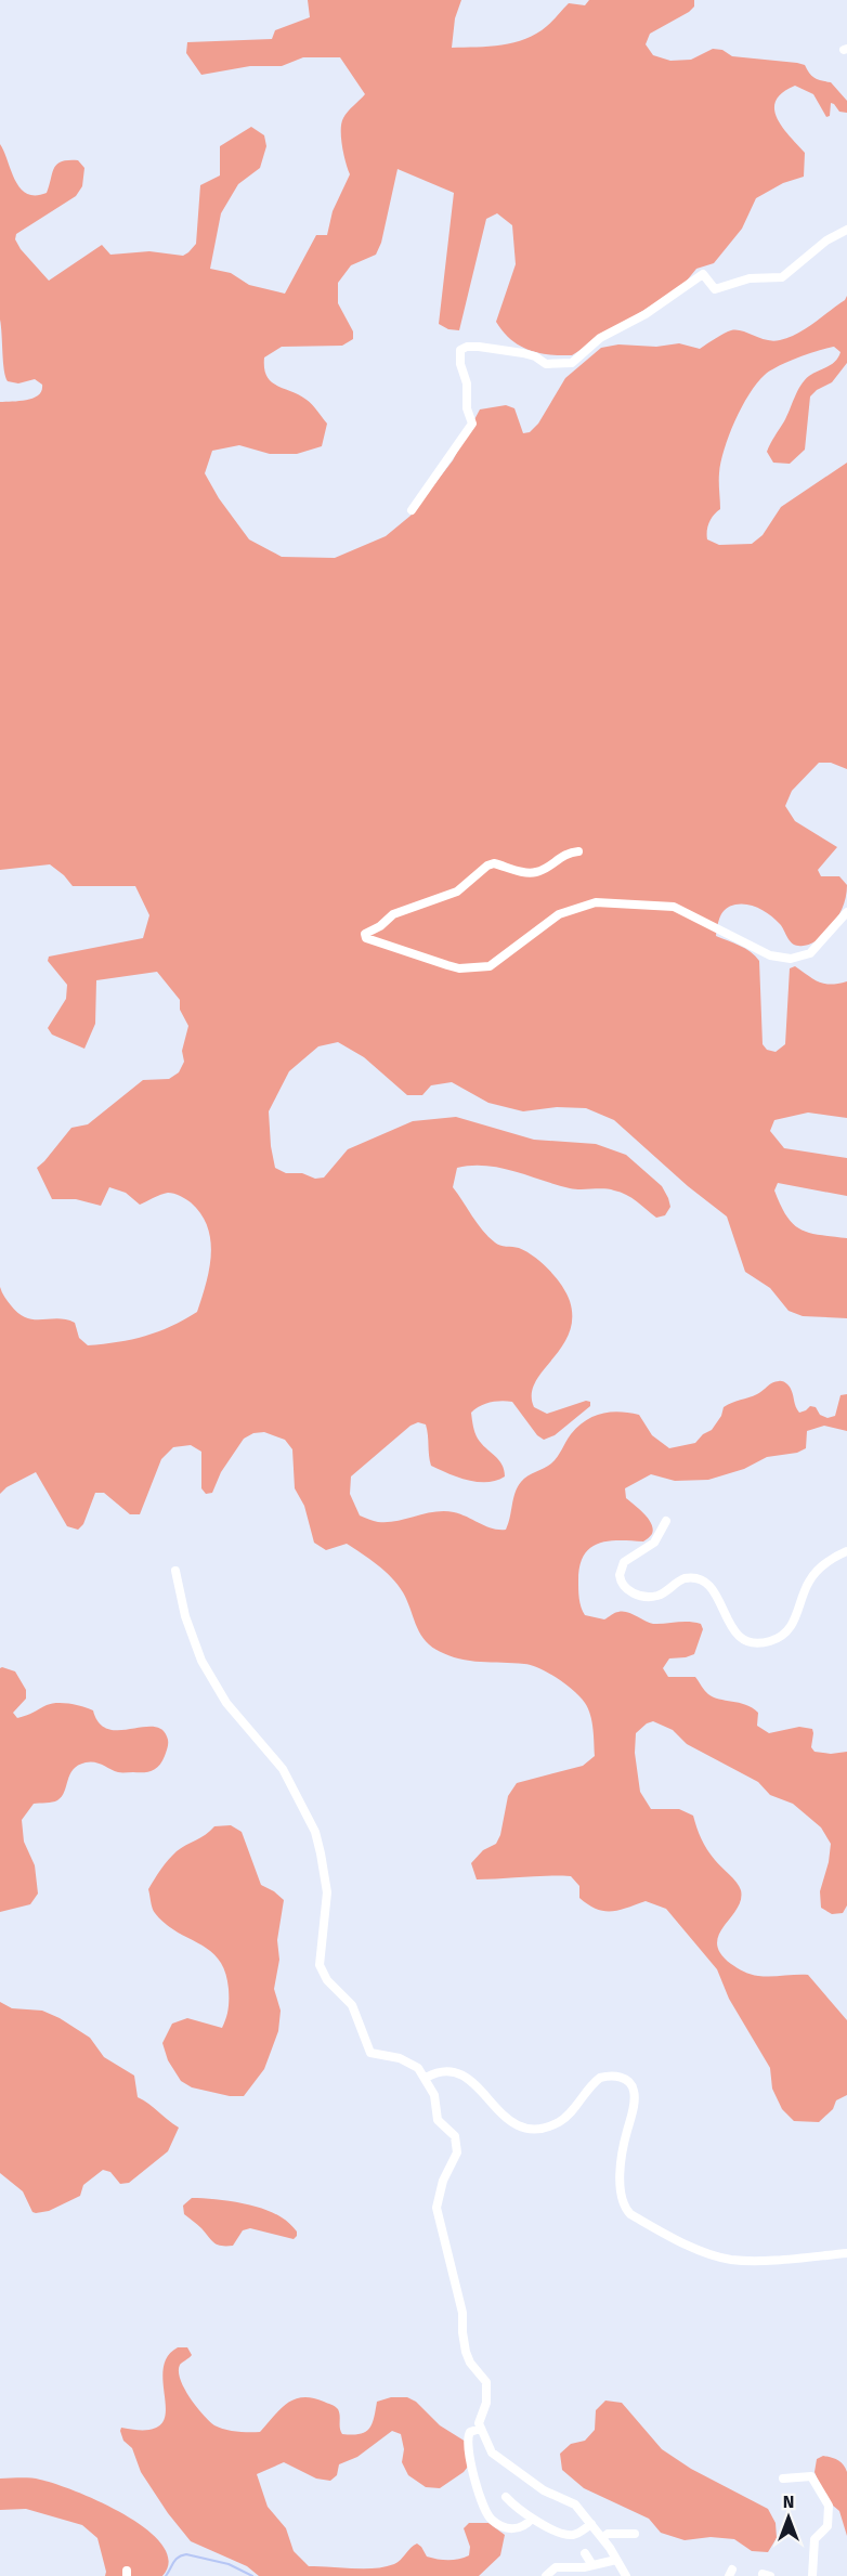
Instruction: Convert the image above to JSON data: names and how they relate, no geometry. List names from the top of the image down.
{
  "north": "top"
}
